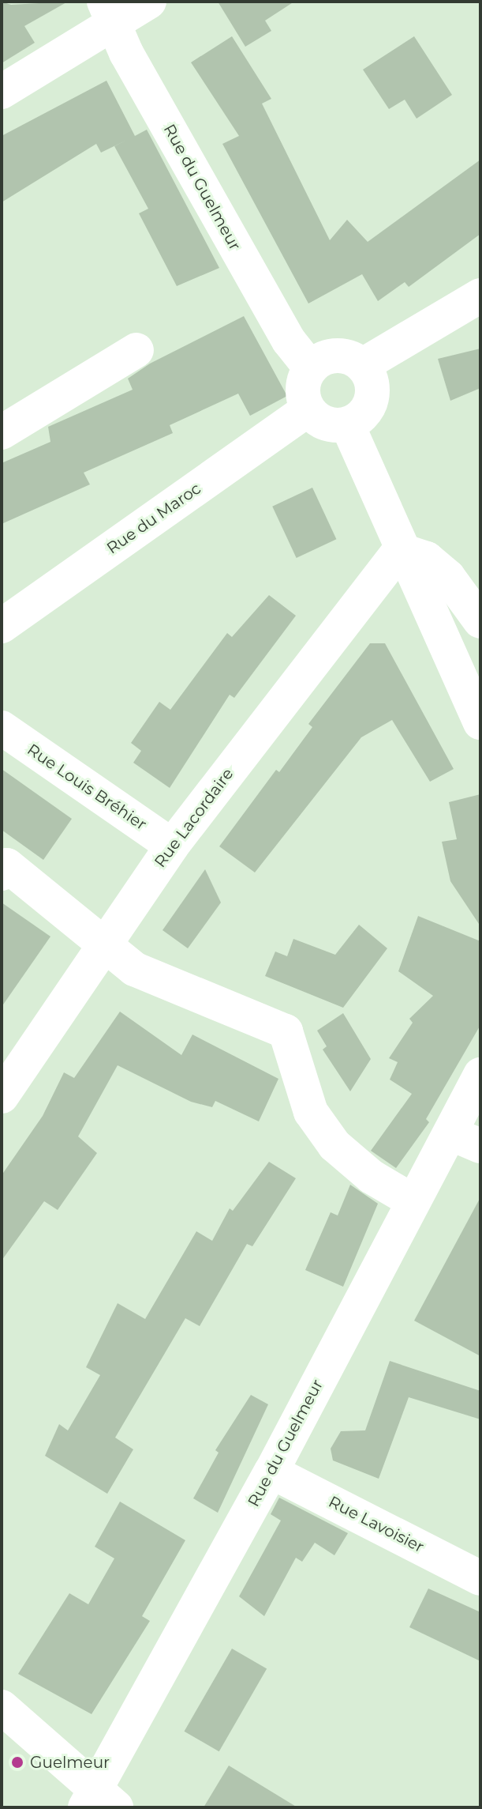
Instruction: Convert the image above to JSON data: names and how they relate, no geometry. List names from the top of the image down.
{
  "streets": {
    "street": [
      "Rue du Guelmeur",
      "Rue du Maroc",
      "Rue Louis Bréhier",
      "Rue Lacordaire",
      "Rue Lavoisier"
    ]
  },
  "crossings": [
    ["Rue du Guelmeur", "Rue du Maroc"],
    ["Rue du Guelmeur", "Rue Lavoisier"],
    ["Rue Louis Bréhier", "Rue Lacordaire"]
  ],
  "places": ["Guelmeur"]
}
